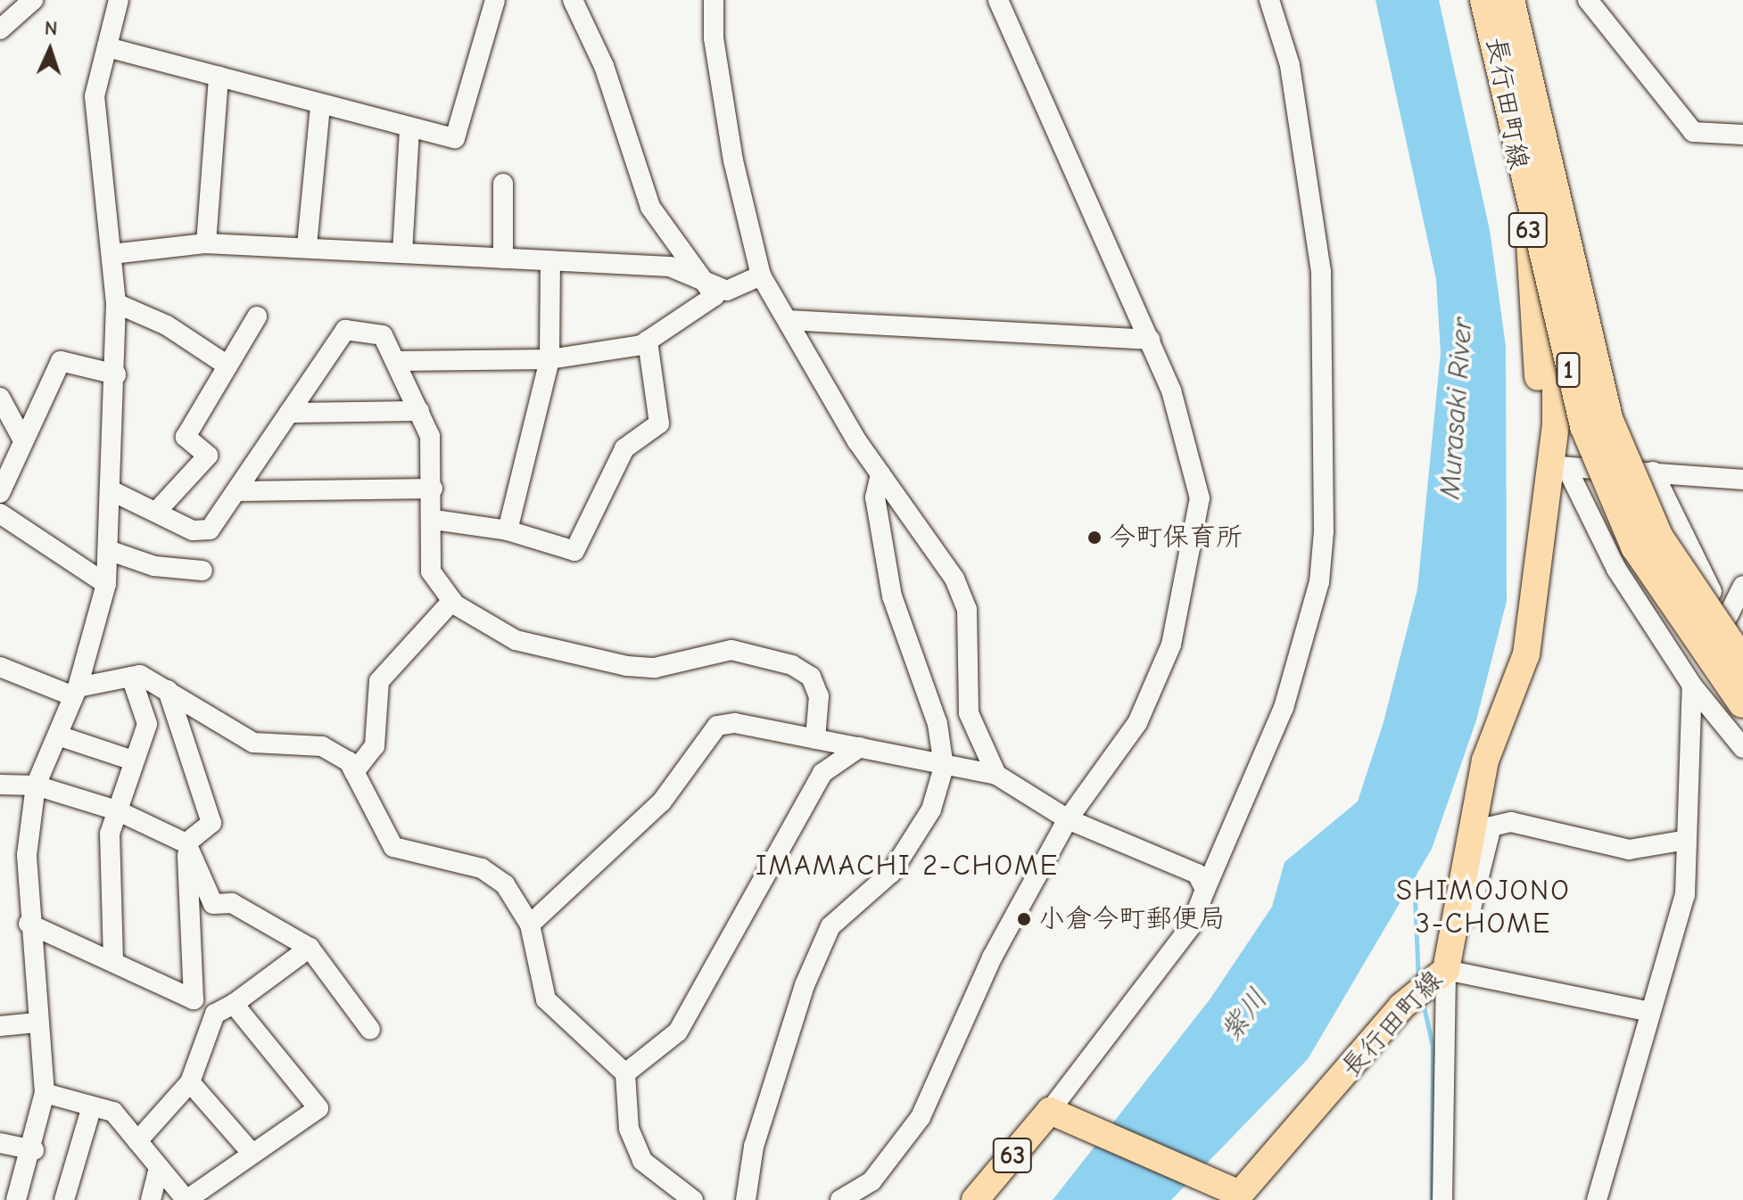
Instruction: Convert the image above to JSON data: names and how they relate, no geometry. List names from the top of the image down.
{
  "streets": {
    "highway": ["1"],
    "main road": ["長行田町線", "63"]
  },
  "crossings": [
    ["長行田町線", "63"],
    ["長行田町線", "1"]
  ],
  "districts": ["IMAMACHI 2-CHOME", "SHIMOJONO 3-CHOME"],
  "water": ["Murasaki River", "紫川"],
  "places": ["今町保育所", "小倉今町郵便局"],
  "north": "top"
}
